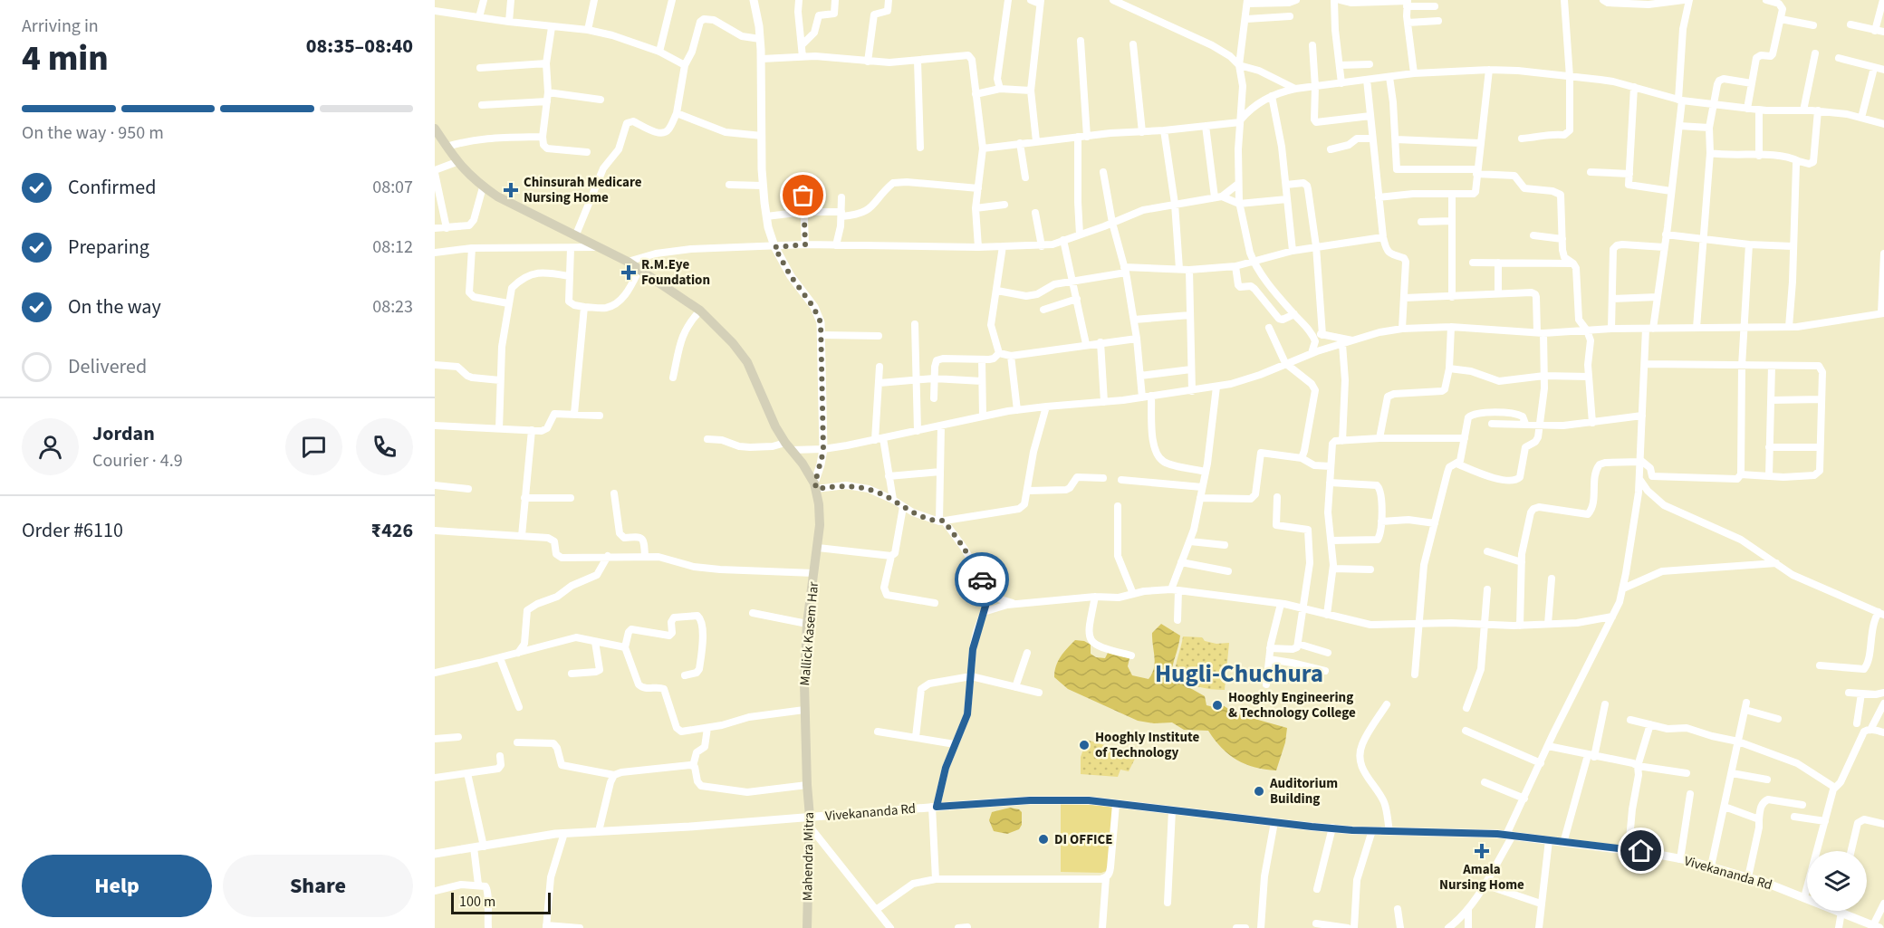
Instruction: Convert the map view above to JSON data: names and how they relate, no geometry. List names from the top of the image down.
{
  "streets": {
    "main road": ["Mallick Kasem Har", "Mahendra Mitra"],
    "street": ["Vivekananda Rd"]
  },
  "crossings": [
    ["Mallick Kasem Har", "Mahendra Mitra"],
    ["Vivekananda Rd", "Mahendra Mitra"]
  ],
  "districts": ["Hugli-Chuchura"],
  "places": {
    "health": ["Chinsurah Medicare Nursing Home", "R.M.Eye Foundation", "Amala Nursing Home"],
    "other": [
      "Hooghly Engineering & Technology College",
      "Hooghly Institute of Technology",
      "Auditorium Building",
      "DI OFFICE"
    ]
  },
  "scale_bar": "100 m",
  "page": {
    "heading": ["4 min", "Arriving in", "08:35–08:40"],
    "panel": [
      "Jordan",
      "Courier · 4.9",
      "Order #6110",
      "₹426"
    ],
    "bar": "On the way · 950 m",
    "list": [
      ["Confirmed", "08:07"],
      ["Preparing", "08:12"],
      ["On the way", "08:23"],
      "Delivered"
    ],
    "buttons": ["Help", "Share"],
    "scale": "100 m"
  }
}
